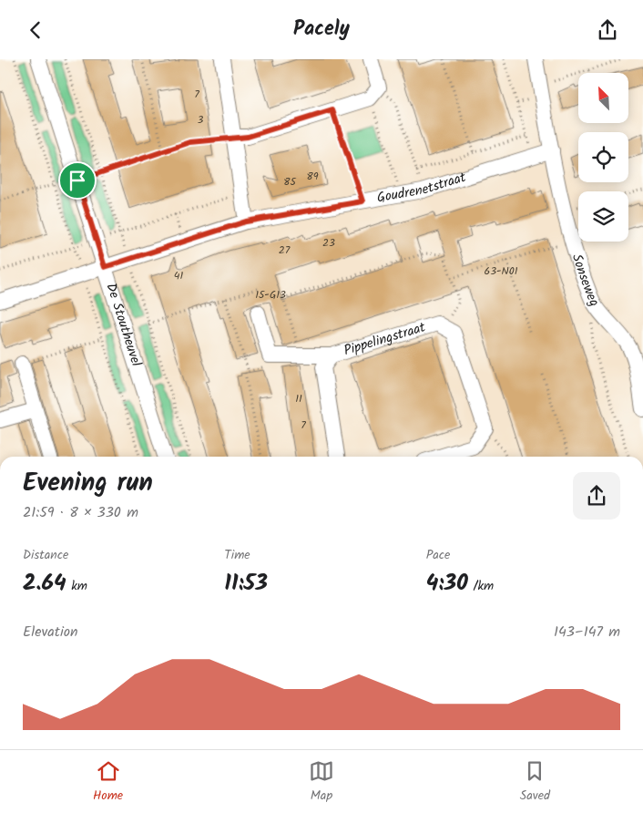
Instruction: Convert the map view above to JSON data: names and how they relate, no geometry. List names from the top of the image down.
{
  "streets": {
    "street": [
      "Goudrenetstraat",
      "Sonseweg",
      "De Stoutheuvel",
      "Pippelingstraat"
    ]
  },
  "crossings": [
    ["Goudrenetstraat", "Sonseweg"],
    ["Goudrenetstraat", "De Stoutheuvel"]
  ],
  "house_numbers": [
    "7",
    "3",
    "89",
    "85",
    "23",
    "27",
    "63-N01",
    "41",
    "15-G13",
    "11",
    "7"
  ],
  "north": "top left",
  "page": {
    "header": "Pacely",
    "heading": ["Evening run", "21:59 · 8 × 330 m"],
    "stats": [
      ["Distance", "2.64 km"],
      ["Time", "11:53"],
      ["Pace", "4:30 /km"]
    ],
    "chart": ["Elevation", "143–147 m"],
    "tabs": ["Home", "Map", "Saved"]
  }
}
